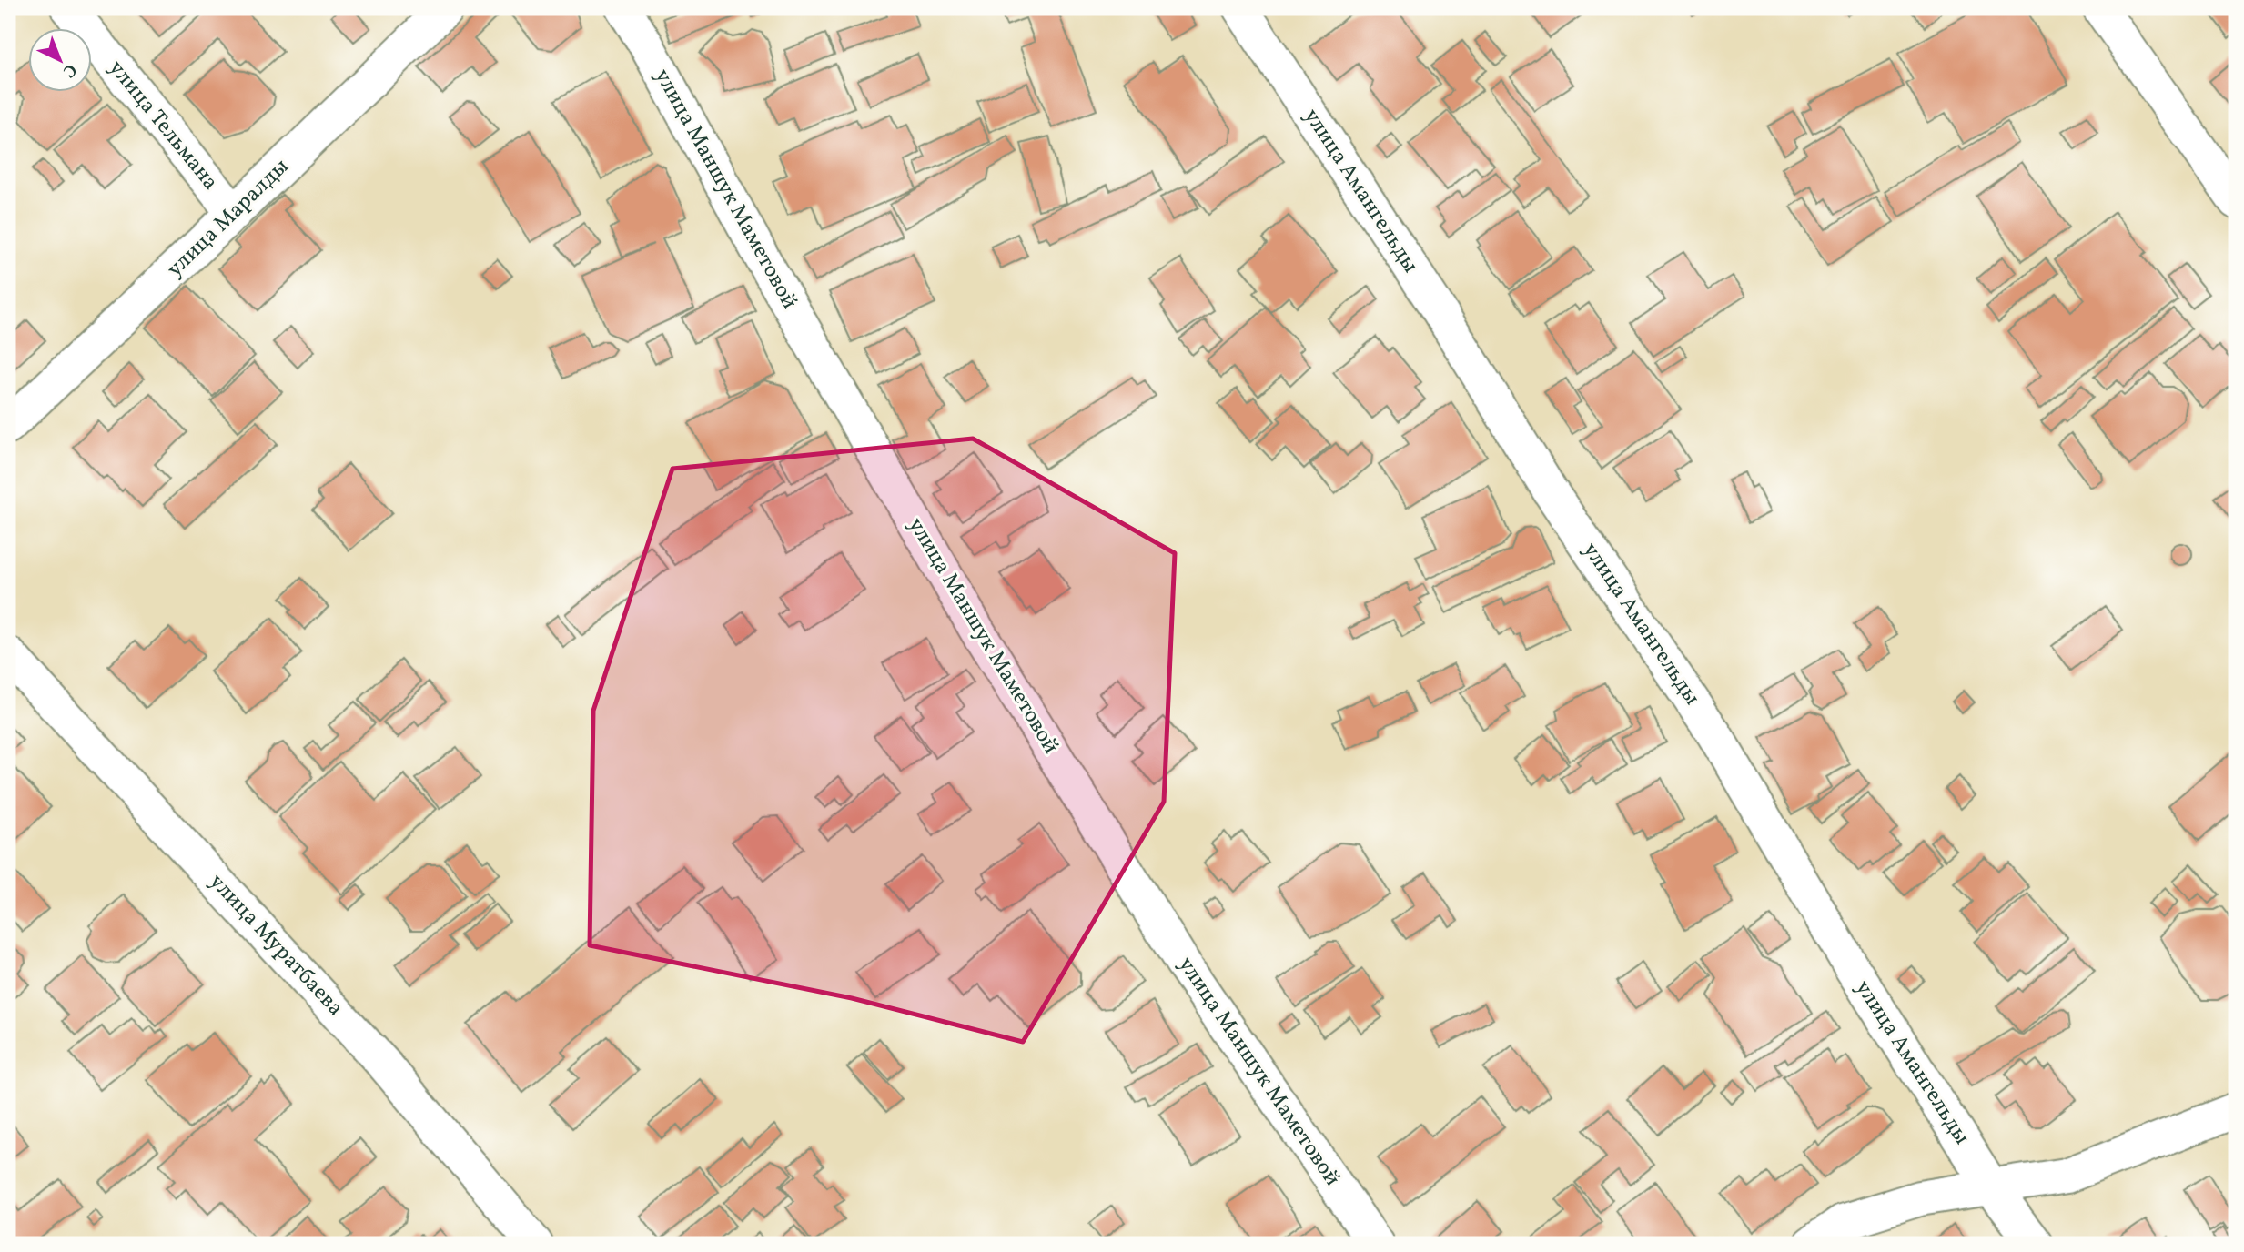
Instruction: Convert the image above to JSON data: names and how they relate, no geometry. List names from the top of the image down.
{
  "streets": {
    "street": [
      "улица Тельмана",
      "улица Маншук Маметовой",
      "улица Амангельды",
      "улица Маралды",
      "улица Муратбаева"
    ]
  },
  "crossings": [
    ["улица Тельмана", "улица Маралды"]
  ],
  "north": "bottom right"
}
